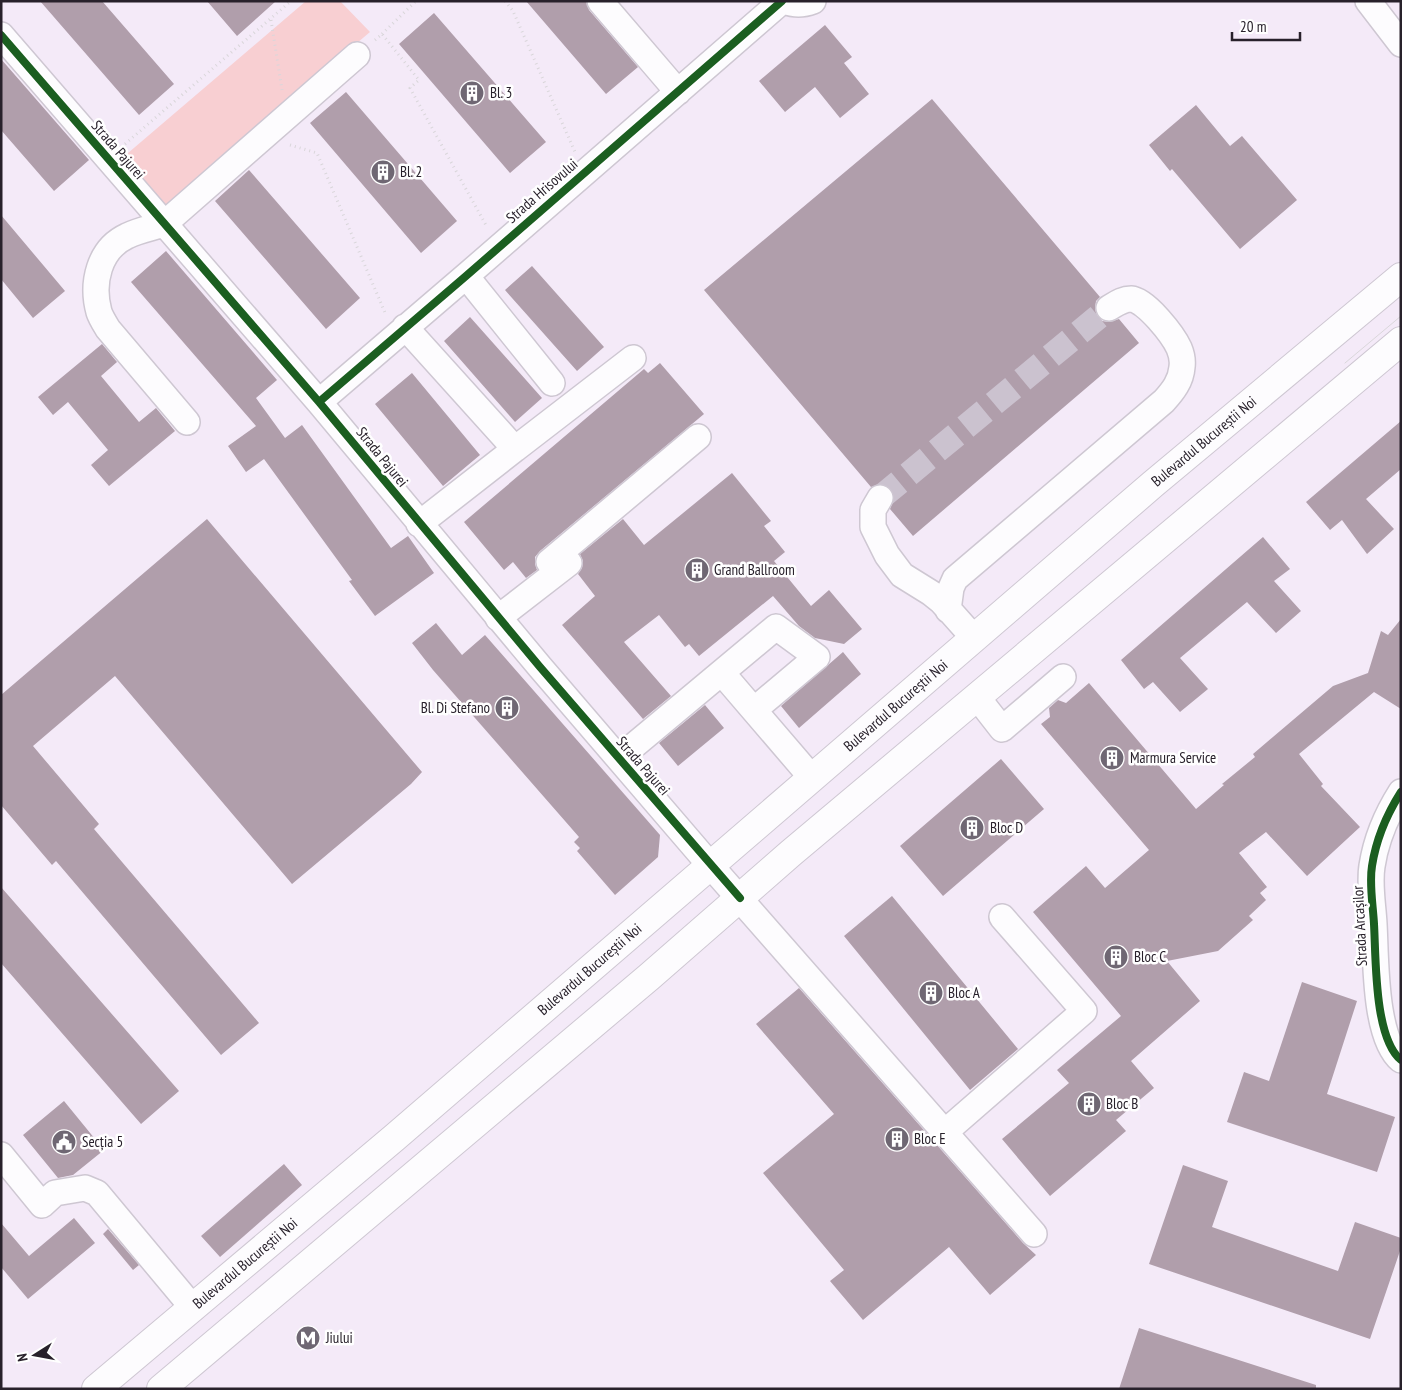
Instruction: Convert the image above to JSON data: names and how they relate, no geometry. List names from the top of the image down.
{
  "streets": {
    "main road": ["Bulevardul Bucureștii Noi"],
    "street": ["Strada Pajurei", "Strada Hrisovului", "Strada Arcașilor"]
  },
  "crossings": [
    ["Strada Pajurei", "Strada Hrisovului"],
    ["Strada Pajurei", "Bulevardul Bucureștii Noi"]
  ],
  "places": {
    "building": [
      "Bl. 3",
      "Bl. 2",
      "Grand Ballroom",
      "Bl. Di Stefano",
      "Marmura Service",
      "Bloc D",
      "Bloc C",
      "Bloc A",
      "Bloc B",
      "Bloc E"
    ],
    "public building": ["Secția 5"],
    "metro station": ["Jiului"]
  },
  "scale_bar": "20 m",
  "north": "left"
}
